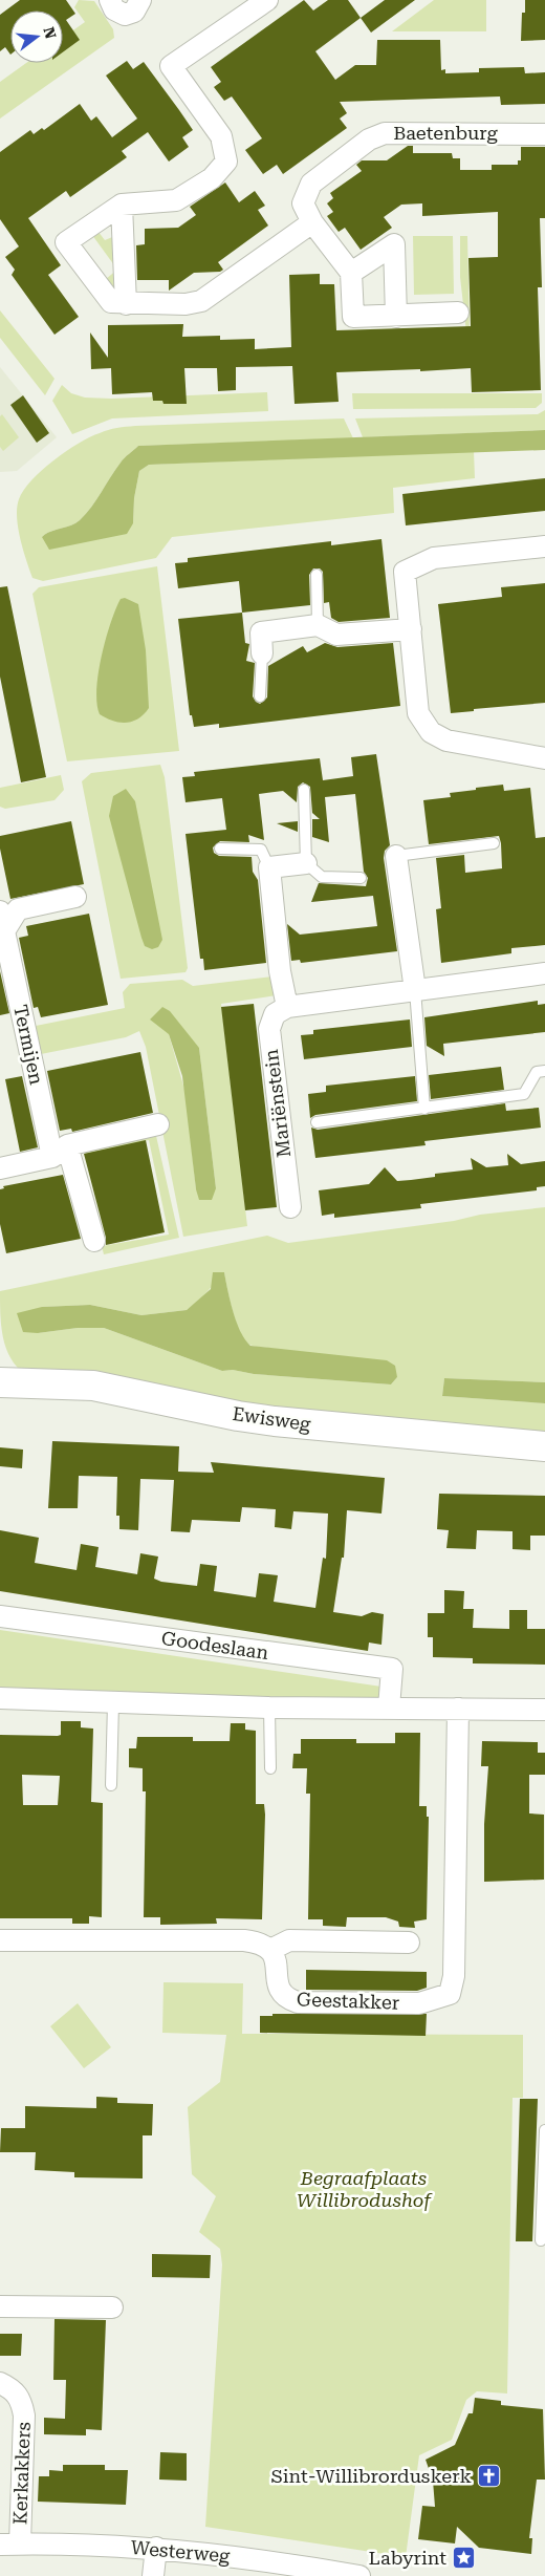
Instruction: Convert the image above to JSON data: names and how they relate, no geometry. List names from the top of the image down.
{
  "streets": {
    "street": [
      "Baetenburg",
      "Termijen",
      "Mariënstein",
      "Ewisweg",
      "Goodeslaan",
      "Geestakker",
      "Kerkakkers",
      "Westerweg"
    ]
  },
  "crossings": [
    ["Kerkakkers", "Westerweg"]
  ],
  "parks": ["Begraafplaats Willibrodushof"],
  "places": {
    "church": ["Sint-Willibrorduskerk"],
    "place": ["Labyrint"]
  },
  "north": "right"
}
